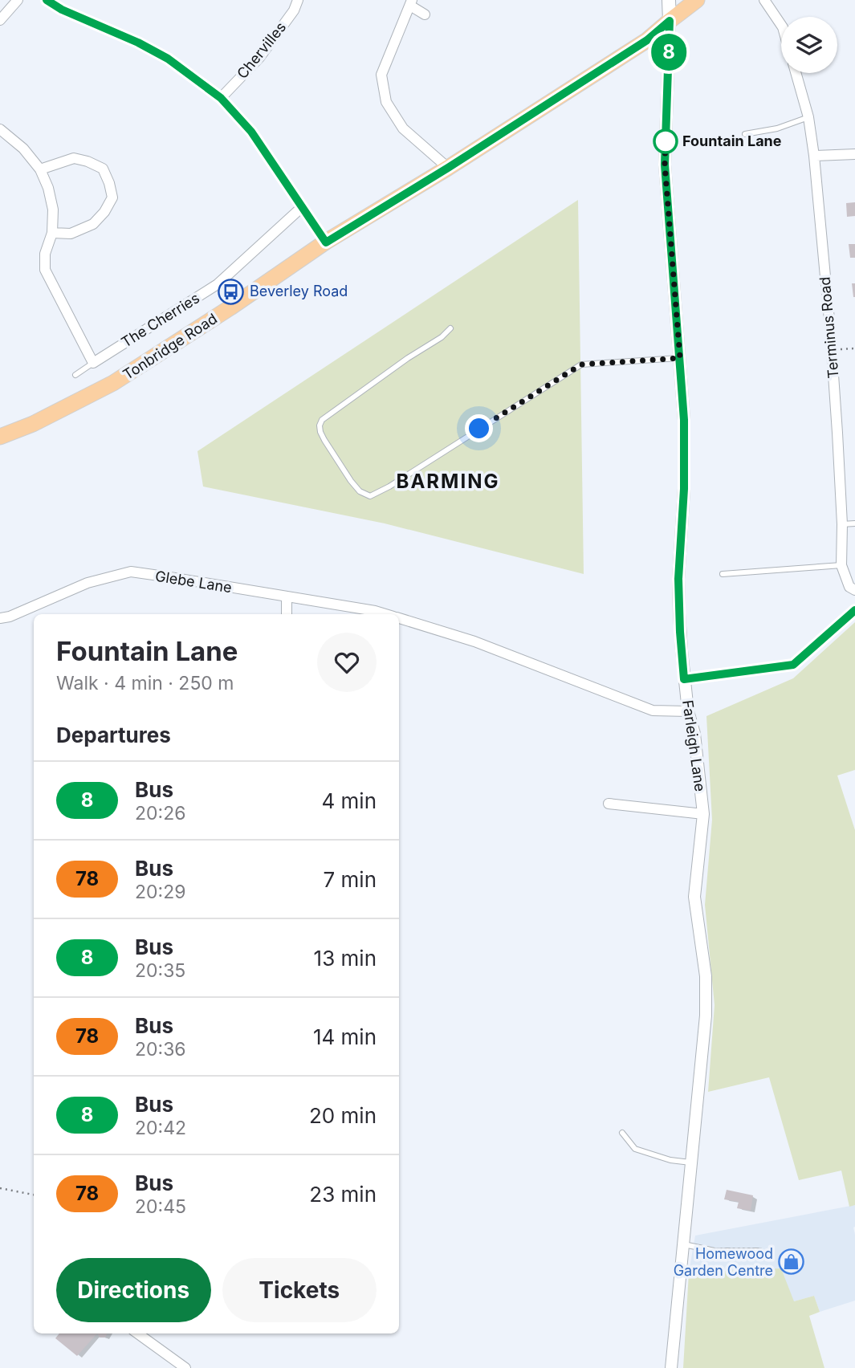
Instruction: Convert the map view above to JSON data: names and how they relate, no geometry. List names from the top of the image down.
{
  "streets": {
    "main road": ["Tonbridge Road"],
    "street": [
      "Chervilles",
      "The Cherries",
      "Terminus Road",
      "Glebe Lane",
      "Farleigh Lane"
    ]
  },
  "crossings": [
    ["Tonbridge Road", "Farleigh Lane"],
    ["Glebe Lane", "Farleigh Lane"]
  ],
  "districts": ["BARMING"],
  "places": {
    "other": ["Fountain Lane"],
    "bus stop": ["Beverley Road"],
    "shop": ["Homewood Garden Centre"]
  },
  "lines": ["bus line 8"],
  "page": {
    "on_map": "8",
    "heading": [
      ["Fountain Lane", "Walk · 4 min · 250 m"],
      "Departures"
    ],
    "list": [
      {
        "mark": "8",
        "name": "Bus",
        "note": "20:26",
        "value": "4 min"
      },
      {
        "mark": "78",
        "name": "Bus",
        "note": "20:29",
        "value": "7 min"
      },
      {
        "mark": "8",
        "name": "Bus",
        "note": "20:35",
        "value": "13 min"
      },
      {
        "mark": "78",
        "name": "Bus",
        "note": "20:36",
        "value": "14 min"
      },
      {
        "mark": "8",
        "name": "Bus",
        "note": "20:42",
        "value": "20 min"
      },
      {
        "mark": "78",
        "name": "Bus",
        "note": "20:45",
        "value": "23 min"
      }
    ],
    "buttons": ["Directions", "Tickets"]
  }
}
